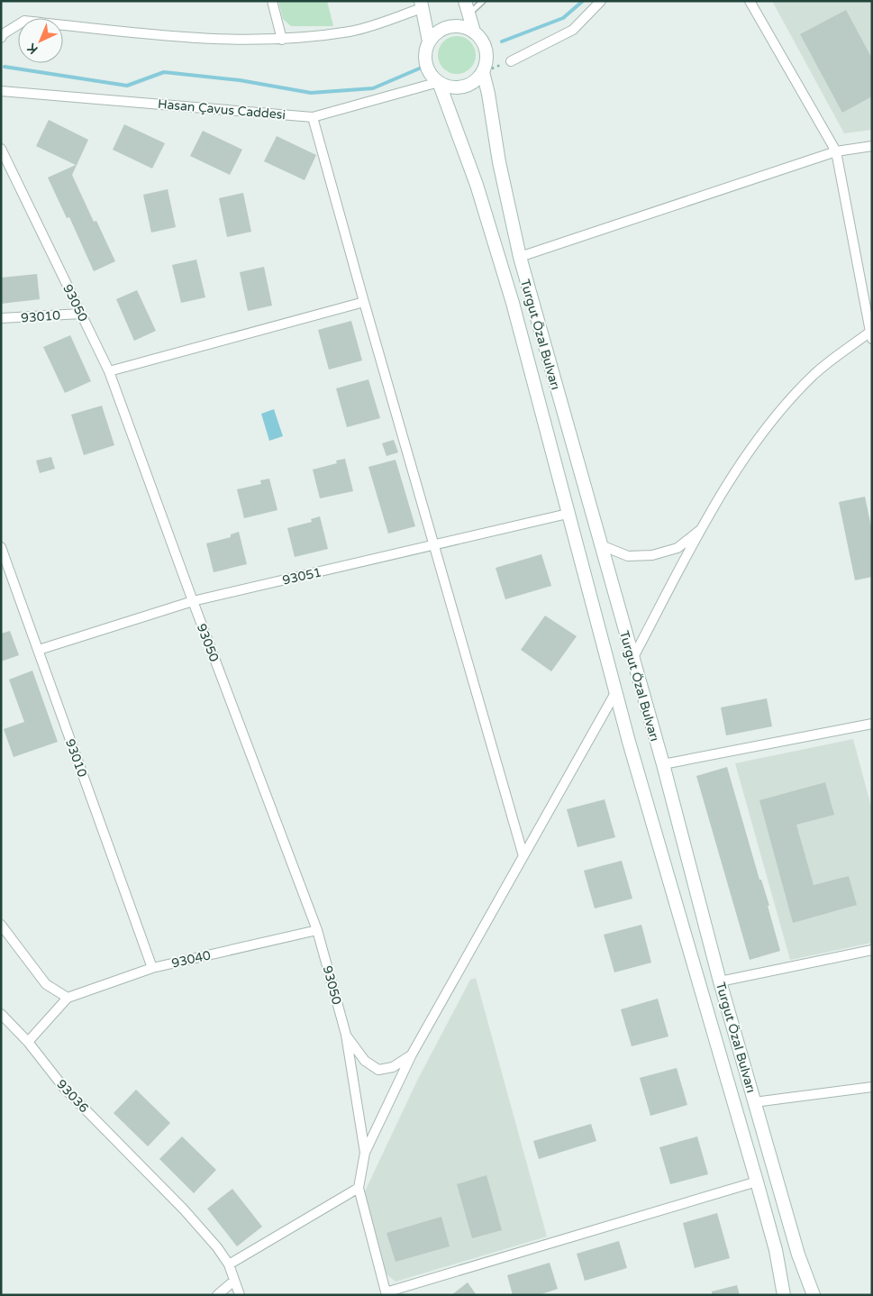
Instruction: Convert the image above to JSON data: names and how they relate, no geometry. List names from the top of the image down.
{
  "streets": {
    "main road": ["Turgut Özal Bulvarı"],
    "street": [
      "Hasan Çavus Caddesi",
      "93050",
      "93010",
      "93051",
      "93040",
      "93036"
    ]
  },
  "crossings": [
    ["Hasan Çavus Caddesi", "Turgut Özal Bulvarı"],
    ["93050", "93010"],
    ["93050", "93051"],
    ["93050", "93040"],
    ["93010", "93051"],
    ["93010", "93040"],
    ["Turgut Özal Bulvarı", "93051"]
  ],
  "north": "bottom left"
}
